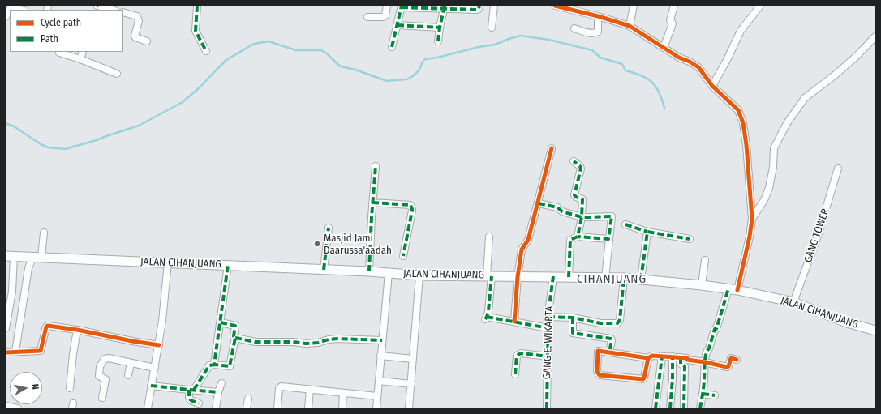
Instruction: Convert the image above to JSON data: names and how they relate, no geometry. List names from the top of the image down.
{
  "streets": {
    "main road": ["JALAN CIHANJUANG"],
    "street": ["GANG TOWER", "GANG E. WIKARTA"]
  },
  "crossings": [
    ["GANG TOWER", "JALAN CIHANJUANG"],
    ["JALAN CIHANJUANG", "GANG E. WIKARTA"]
  ],
  "districts": ["CIHANJUANG"],
  "places": ["Masjid Jami Daarussa'aadah"],
  "legend": ["Cycle path", "Path"],
  "north": "right"
}
